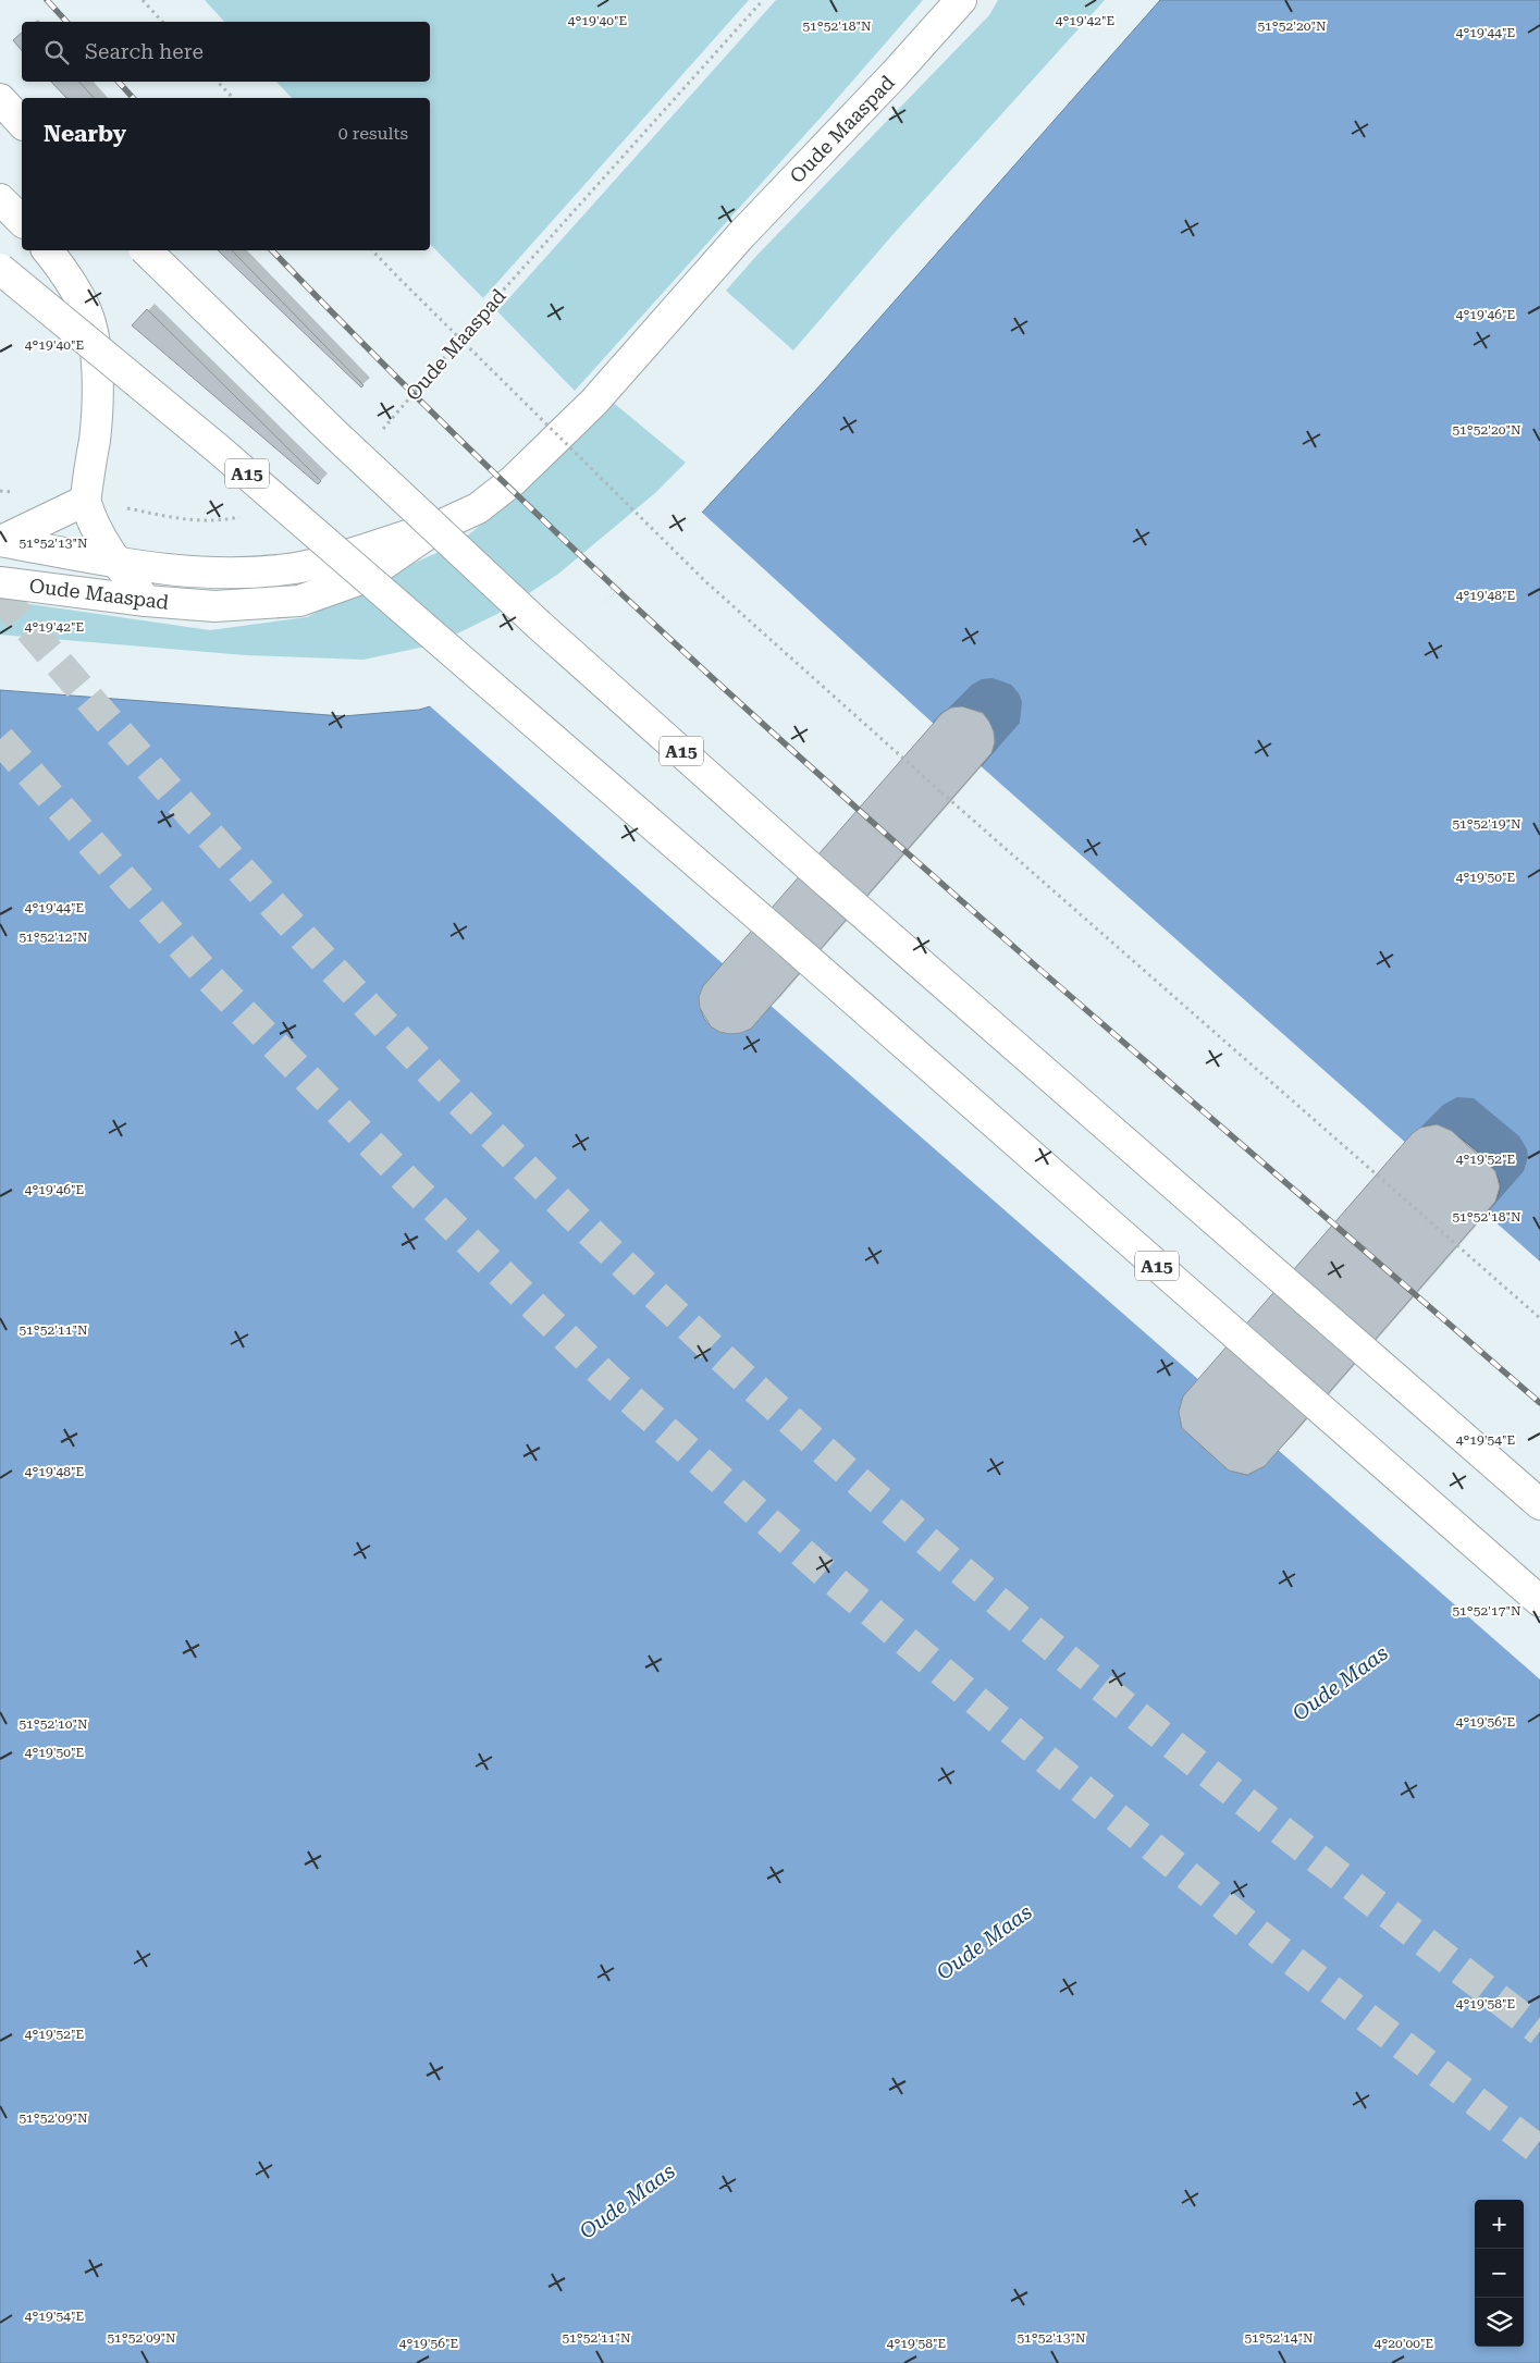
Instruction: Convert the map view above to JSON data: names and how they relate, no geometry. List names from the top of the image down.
{
  "streets": {
    "main road": ["Oude Maaspad", "A15"]
  },
  "water": ["Oude Maas"],
  "page": {
    "search": "Search here",
    "heading": ["Nearby", "0 results"],
    "map_buttons": ["+", "−"]
  },
  "coordinates": [
    "4°19'40\"E",
    "4°19'42\"E",
    "51°52'18\"N",
    "51°52'20\"N",
    "4°19'44\"E",
    "4°19'46\"E",
    "51°52'13\"N",
    "4°19'48\"E",
    "51°52'19\"N",
    "4°19'50\"E",
    "51°52'12\"N",
    "4°19'52\"E",
    "51°52'11\"N",
    "4°19'54\"E",
    "51°52'17\"N",
    "4°19'56\"E",
    "51°52'10\"N",
    "4°19'58\"E",
    "51°52'09\"N",
    "51°52'14\"N",
    "4°20'00\"E"
  ]
}
